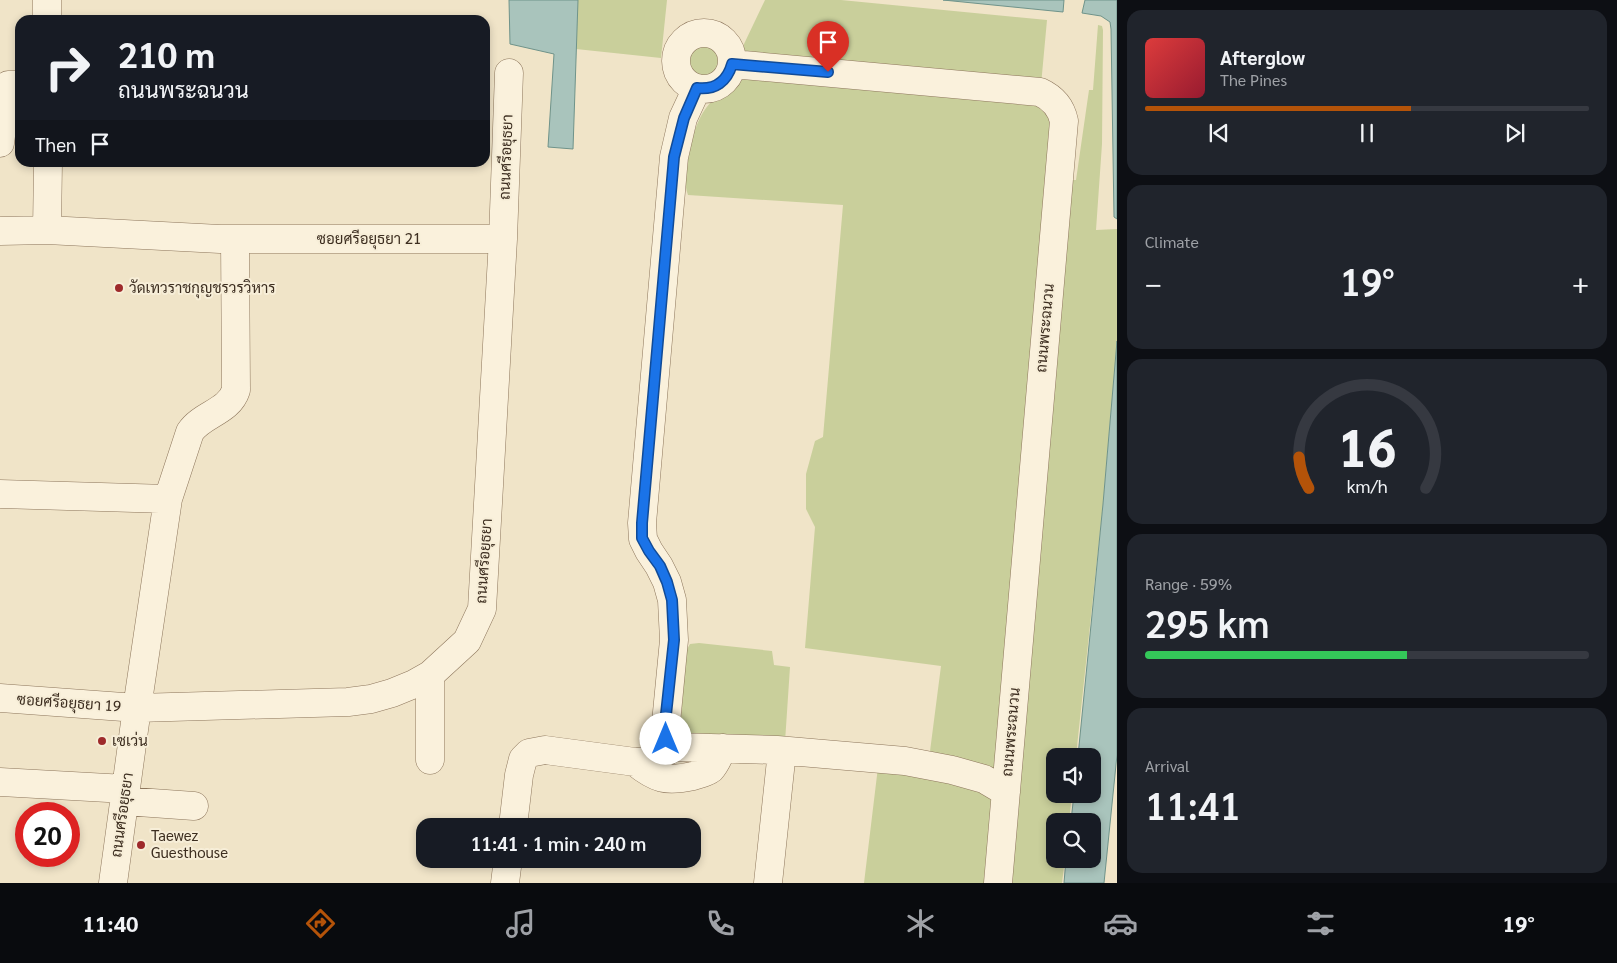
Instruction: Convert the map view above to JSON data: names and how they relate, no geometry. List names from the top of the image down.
{
  "streets": {
    "street": [
      "ถนนศรีอยุธยา",
      "ซอยศรีอยุธยา 21",
      "ถนนพระฉนวน",
      "ซอยศรีอยุธยา 19"
    ]
  },
  "crossings": [
    ["ถนนศรีอยุธยา", "ซอยศรีอยุธยา 21"],
    ["ถนนศรีอยุธยา", "ซอยศรีอยุธยา 19"]
  ],
  "places": ["วัดเทวราชกุญชรวรวิหาร", "เซเว่น", "Taewez Guesthouse"],
  "page": {
    "turn": ["210 m", "ถนนพระฉนวน"],
    "song": ["Afterglow", "The Pines"],
    "then": "Then",
    "tile": [
      "Climate",
      ["Range · 59%", "295 km"],
      ["Arrival", "11:41"]
    ],
    "heat": ["−", "19°", "+"],
    "limit": "20",
    "trip": "11:41 · 1 min · 240 m",
    "tabs": ["11:40", "19°"],
    "gauge": ["16", "km/h"]
  }
}
